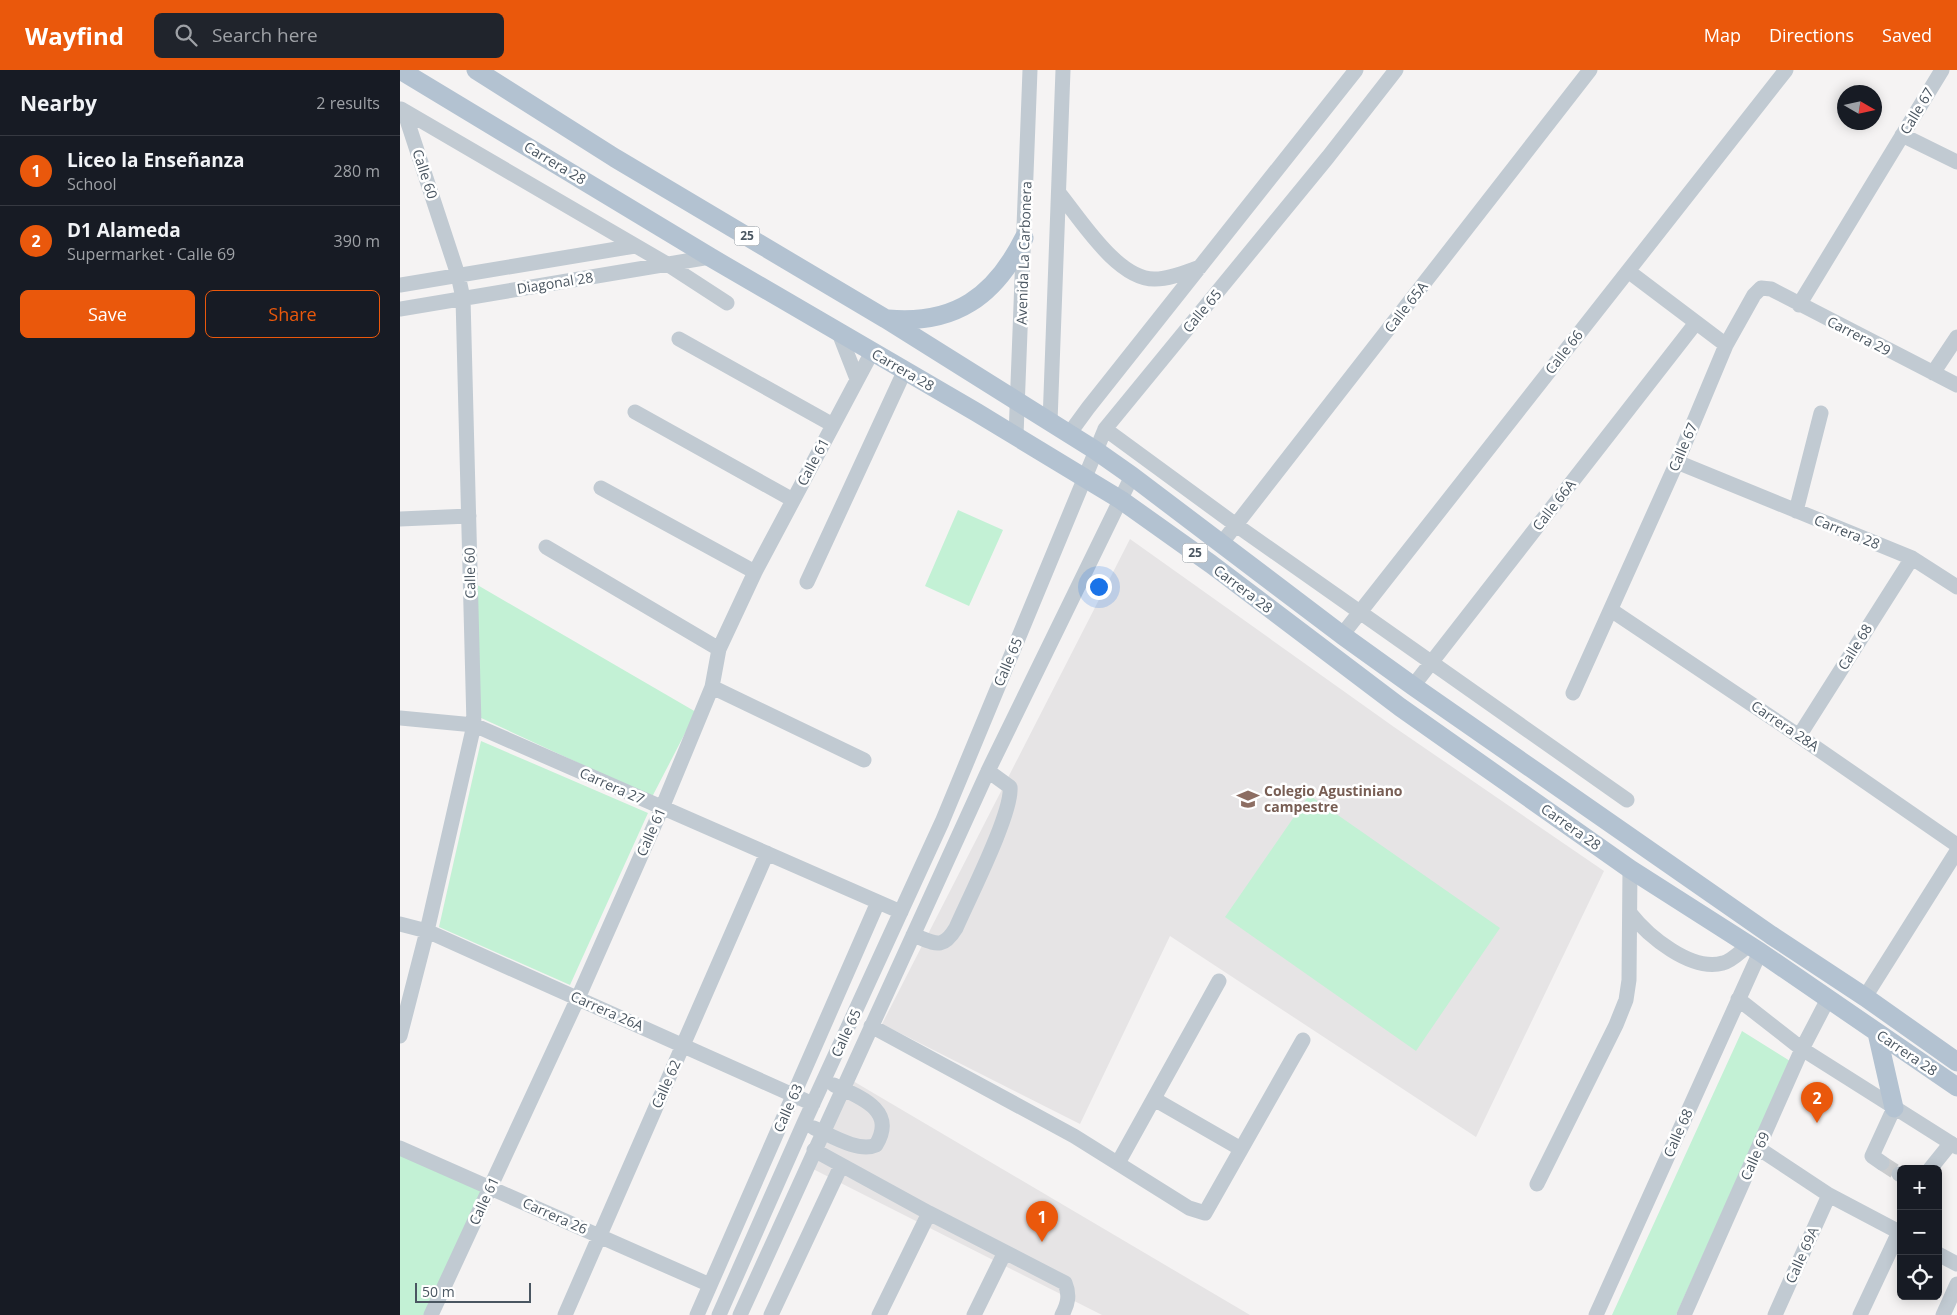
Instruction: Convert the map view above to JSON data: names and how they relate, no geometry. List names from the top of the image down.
{
  "streets": {
    "main road": ["Carrera 28", "25"],
    "street": [
      "Calle 67",
      "Calle 60",
      "Avenida La Carbonera",
      "Diagonal 28",
      "Calle 65A",
      "Calle 65",
      "Carrera 29",
      "Calle 66",
      "Calle 61",
      "Calle 66A",
      "Calle 68",
      "Carrera 28A",
      "Carrera 27",
      "Carrera 26A",
      "Calle 62",
      "Calle 63",
      "Calle 69",
      "Carrera 26",
      "Calle 69A"
    ]
  },
  "crossings": [
    ["Calle 67", "Carrera 28"],
    ["Calle 67", "Carrera 29"],
    ["Calle 67", "Carrera 28A"],
    ["Carrera 28", "Avenida La Carbonera"],
    ["Carrera 28", "Diagonal 28"],
    ["Carrera 28", "Calle 65A"],
    ["Carrera 28", "Calle 65"],
    ["Carrera 28", "Calle 66"],
    ["Carrera 28", "Calle 61"],
    ["Carrera 28", "Calle 66A"],
    ["Carrera 28", "Calle 68"],
    ["Carrera 28", "Calle 69"],
    ["Calle 60", "Diagonal 28"],
    ["Calle 60", "Carrera 27"],
    ["Calle 60", "Carrera 26A"],
    ["Calle 65", "Carrera 27"],
    ["Calle 65", "Carrera 26A"],
    ["Calle 61", "Carrera 27"],
    ["Calle 61", "Carrera 26A"],
    ["Calle 61", "Carrera 26"],
    ["Calle 68", "Carrera 28A"],
    ["Carrera 27", "Calle 62"],
    ["Carrera 27", "Calle 63"],
    ["Carrera 26A", "Calle 62"],
    ["Carrera 26A", "Calle 63"],
    ["Calle 62", "Carrera 26"],
    ["Calle 63", "Carrera 26"]
  ],
  "places": {
    "school or university": ["Colegio Agustiniano campestre"]
  },
  "scale_bar": "50 m",
  "north": "right",
  "page": {
    "header": "Wayfind",
    "search": "Search here",
    "nav": ["Map", "Directions", "Saved"],
    "heading": ["Nearby", "2 results"],
    "list": [
      {
        "mark": "1",
        "name": "Liceo la Enseñanza",
        "note": "School",
        "value": "280 m"
      },
      {
        "mark": "2",
        "name": "D1 Alameda",
        "note": "Supermarket · Calle 69",
        "value": "390 m"
      }
    ],
    "buttons": ["Save", "Share"],
    "pins": ["2", "1"],
    "map_buttons": ["+", "−"],
    "scale": "50 m"
  }
}
